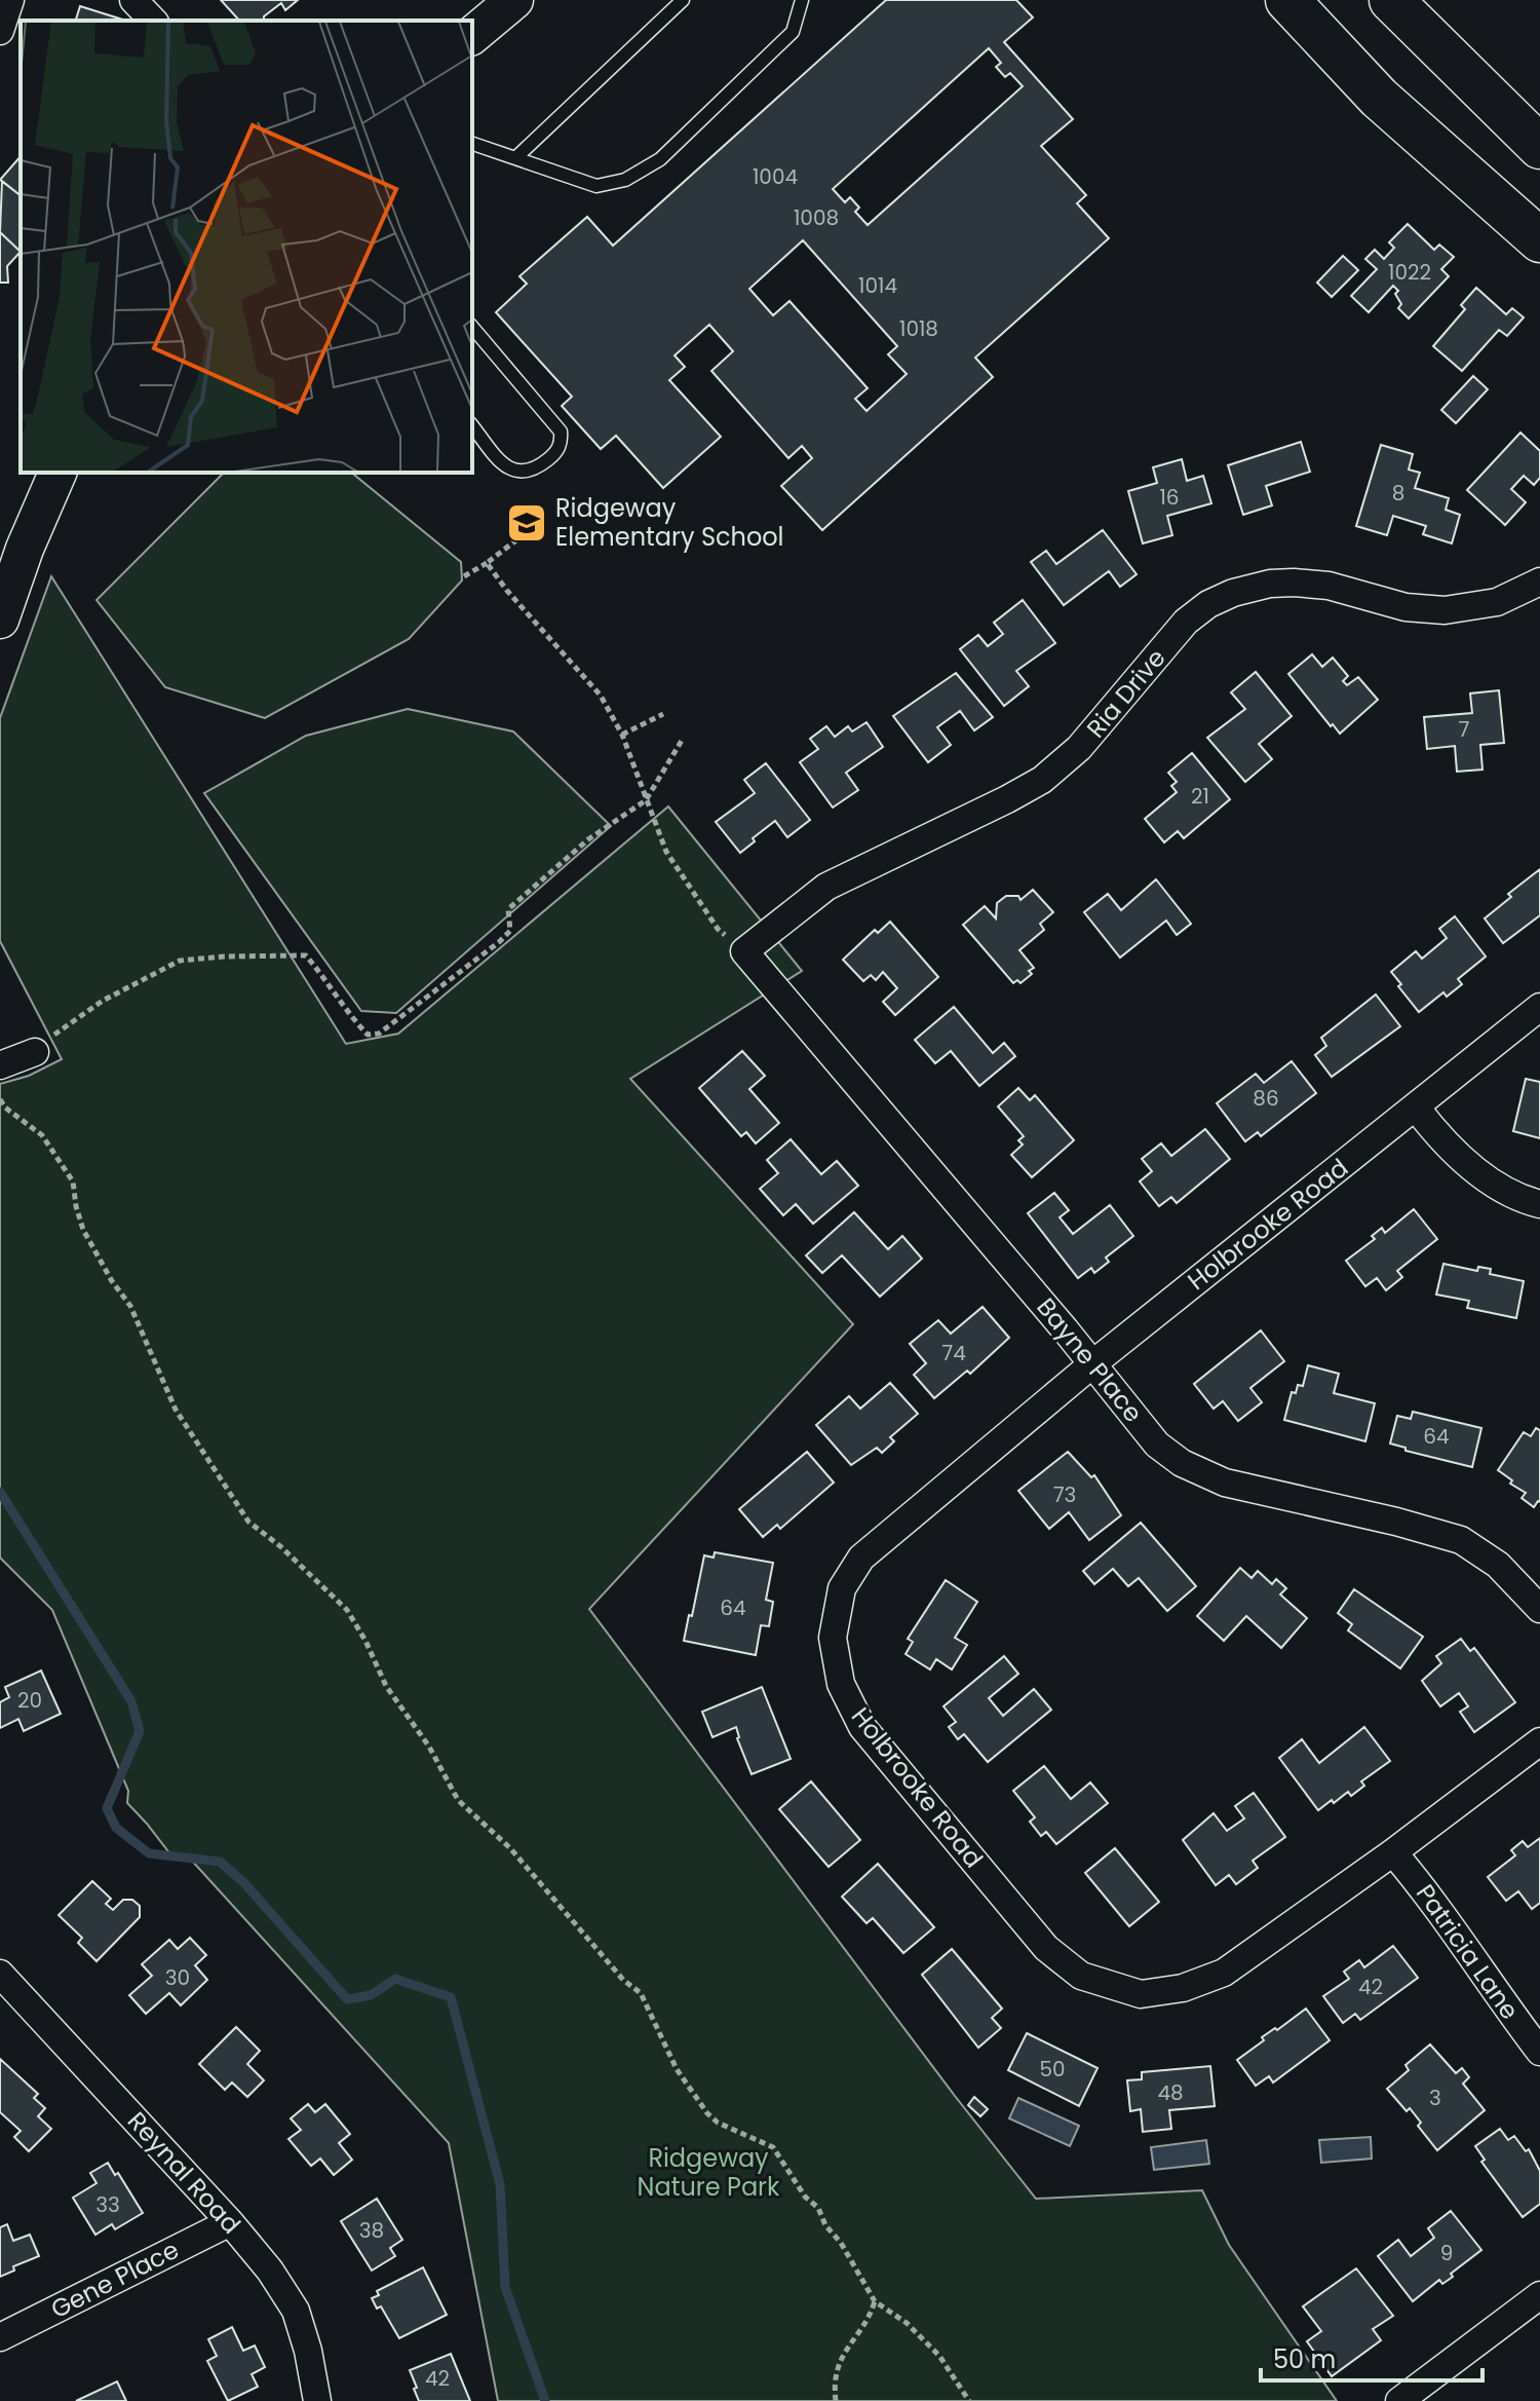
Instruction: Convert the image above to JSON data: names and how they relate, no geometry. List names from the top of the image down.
{
  "streets": {
    "street": [
      "Ria Drive",
      "Holbrooke Road",
      "Bayne Place",
      "Patricia Lane",
      "Reynal Road",
      "Gene Place"
    ]
  },
  "crossings": [
    ["Ria Drive", "Bayne Place"],
    ["Holbrooke Road", "Bayne Place"],
    ["Holbrooke Road", "Patricia Lane"],
    ["Reynal Road", "Gene Place"]
  ],
  "parks": ["Ridgeway Nature Park"],
  "places": {
    "school or university": ["Ridgeway Elementary School"]
  },
  "house_numbers": [
    "1004",
    "1008",
    "1022",
    "1014",
    "1018",
    "8",
    "16",
    "7",
    "21",
    "86",
    "74",
    "64",
    "73",
    "64",
    "20",
    "30",
    "42",
    "50",
    "48",
    "3",
    "33",
    "38",
    "9",
    "42"
  ],
  "scale_bar": "50 m"
}
